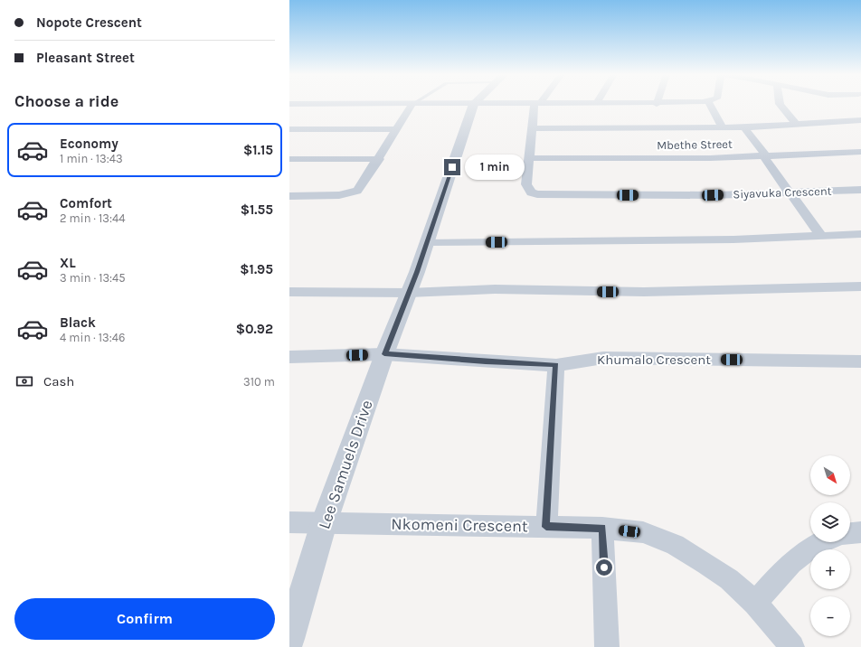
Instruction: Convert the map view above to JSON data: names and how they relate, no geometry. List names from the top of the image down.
{
  "streets": {
    "street": [
      "Mbethe Street",
      "Siyavuka Crescent",
      "Khumalo Crescent",
      "Lee Samuels Drive",
      "Nkomeni Crescent"
    ]
  },
  "crossings": [
    ["Mbethe Street", "Siyavuka Crescent"],
    ["Khumalo Crescent", "Lee Samuels Drive"],
    ["Lee Samuels Drive", "Nkomeni Crescent"]
  ],
  "north": "bottom right",
  "page": {
    "banner": ["Nopote Crescent", "Pleasant Street"],
    "heading": "Choose a ride",
    "list": [
      {
        "name": "Economy",
        "note": "1 min · 13:43",
        "value": "$1.15"
      },
      {
        "name": "Comfort",
        "note": "2 min · 13:44",
        "value": "$1.55"
      },
      {
        "name": "XL",
        "note": "3 min · 13:45",
        "value": "$1.95"
      },
      {
        "name": "Black",
        "note": "4 min · 13:46",
        "value": "$0.92"
      }
    ],
    "bubble": "1 min",
    "pay": ["Cash", "310 m"],
    "map_buttons": ["+", "−"],
    "buttons": "Confirm"
  }
}
